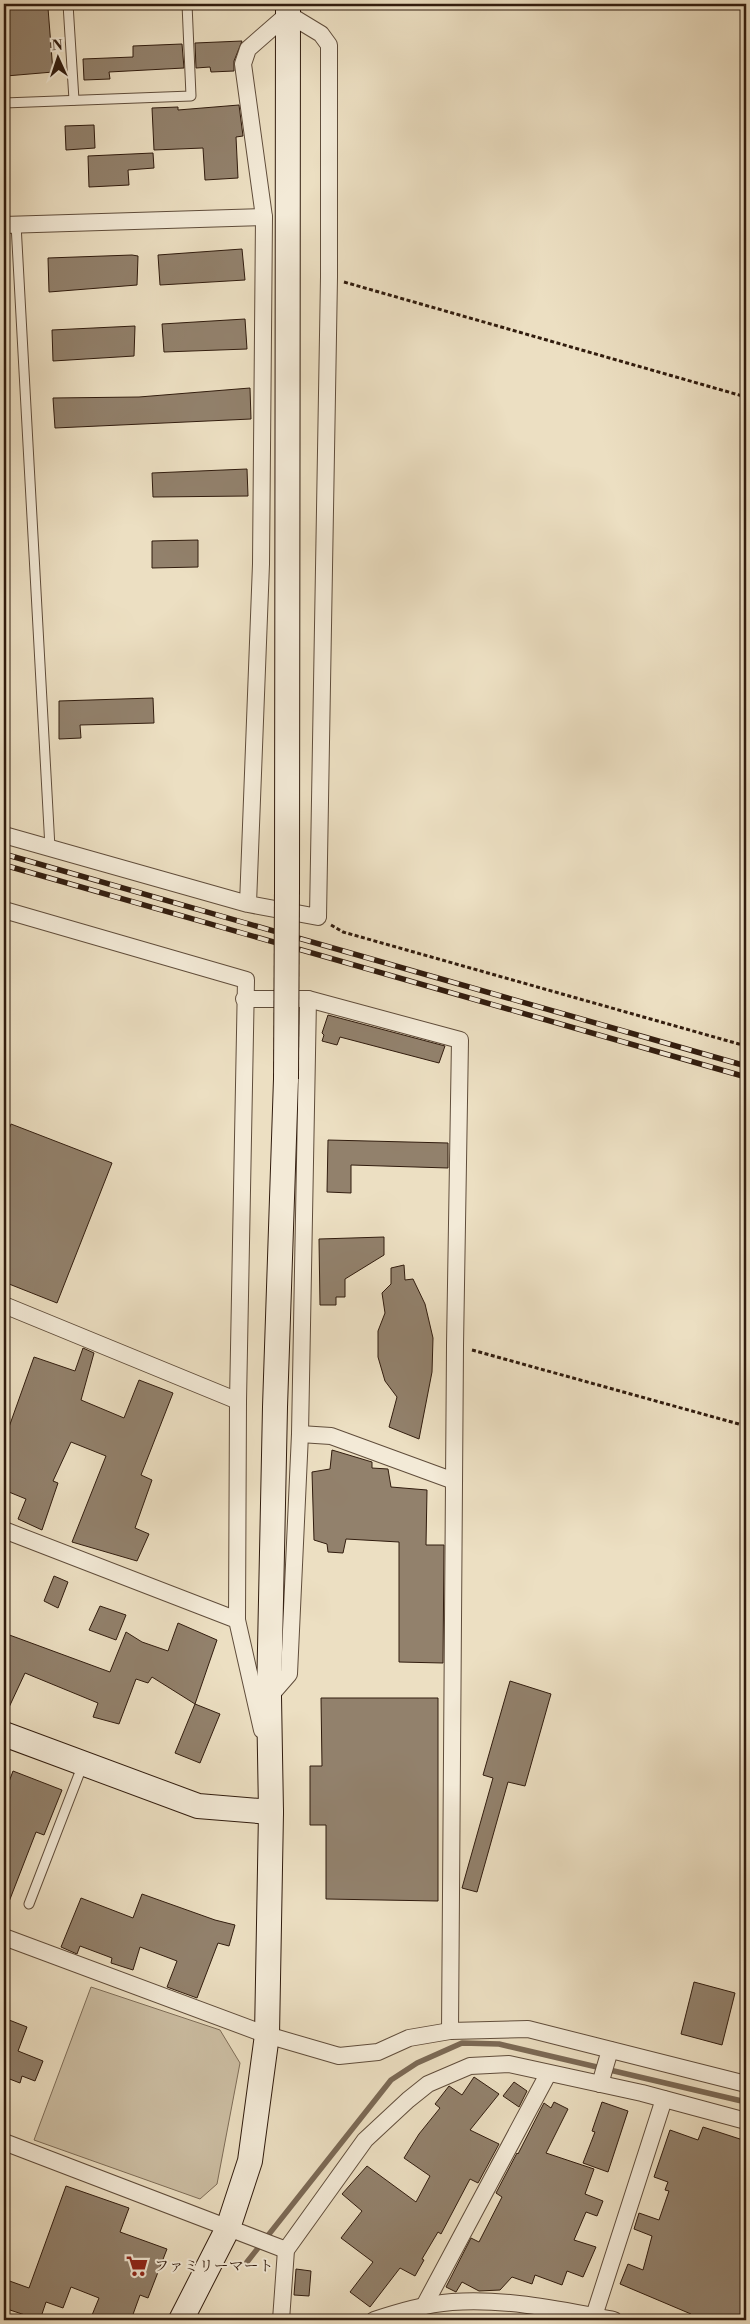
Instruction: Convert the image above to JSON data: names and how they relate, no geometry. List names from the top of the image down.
{
  "places": {
    "supermarket": ["ファミリーマート"]
  },
  "north": "top"
}
